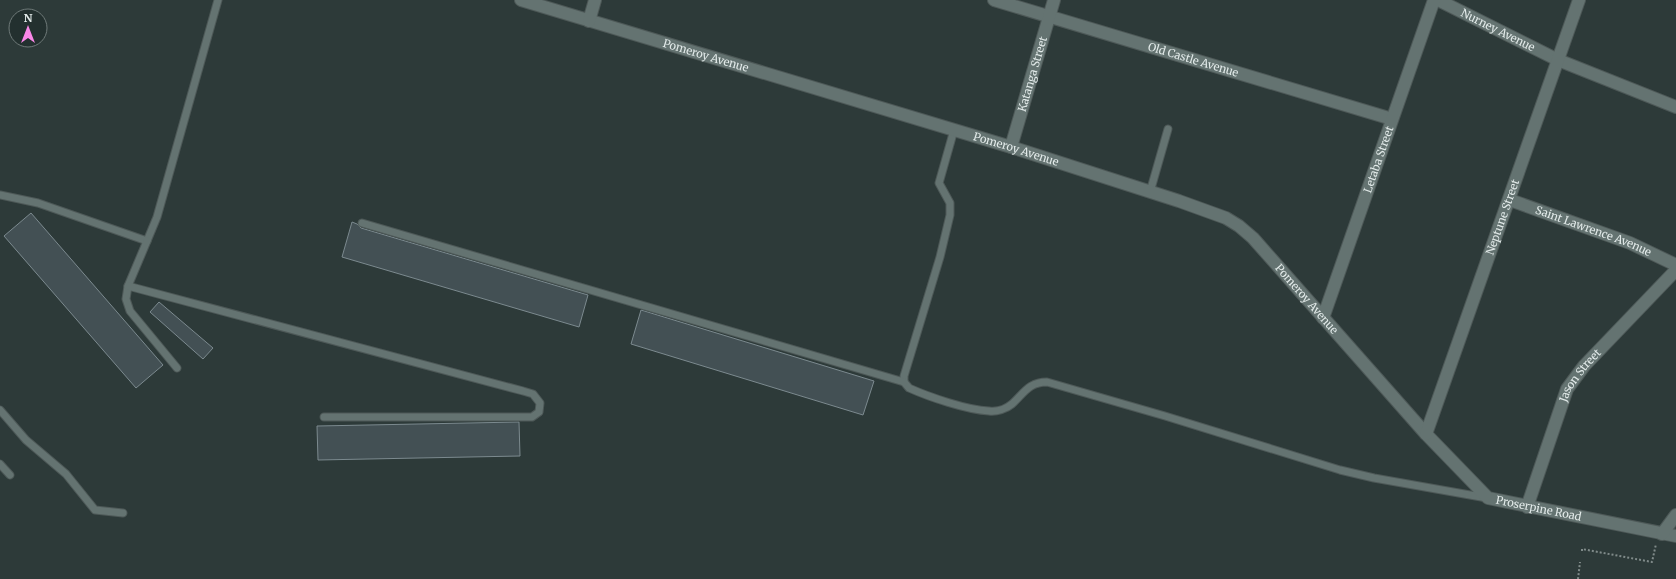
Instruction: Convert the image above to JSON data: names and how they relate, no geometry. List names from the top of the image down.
{
  "streets": {
    "street": [
      "Nurney Avenue",
      "Pomeroy Avenue",
      "Old Castle Avenue",
      "Katanga Street",
      "Letaba Street",
      "Neptune Street",
      "Saint Lawrence Avenue",
      "Jason Street",
      "Proserpine Road"
    ]
  },
  "crossings": [
    ["Nurney Avenue", "Neptune Street"],
    ["Pomeroy Avenue", "Katanga Street"],
    ["Pomeroy Avenue", "Letaba Street"],
    ["Pomeroy Avenue", "Neptune Street"],
    ["Pomeroy Avenue", "Proserpine Road"],
    ["Old Castle Avenue", "Katanga Street"],
    ["Old Castle Avenue", "Letaba Street"],
    ["Neptune Street", "Saint Lawrence Avenue"],
    ["Neptune Street", "Proserpine Road"],
    ["Jason Street", "Proserpine Road"]
  ],
  "north": "top"
}
